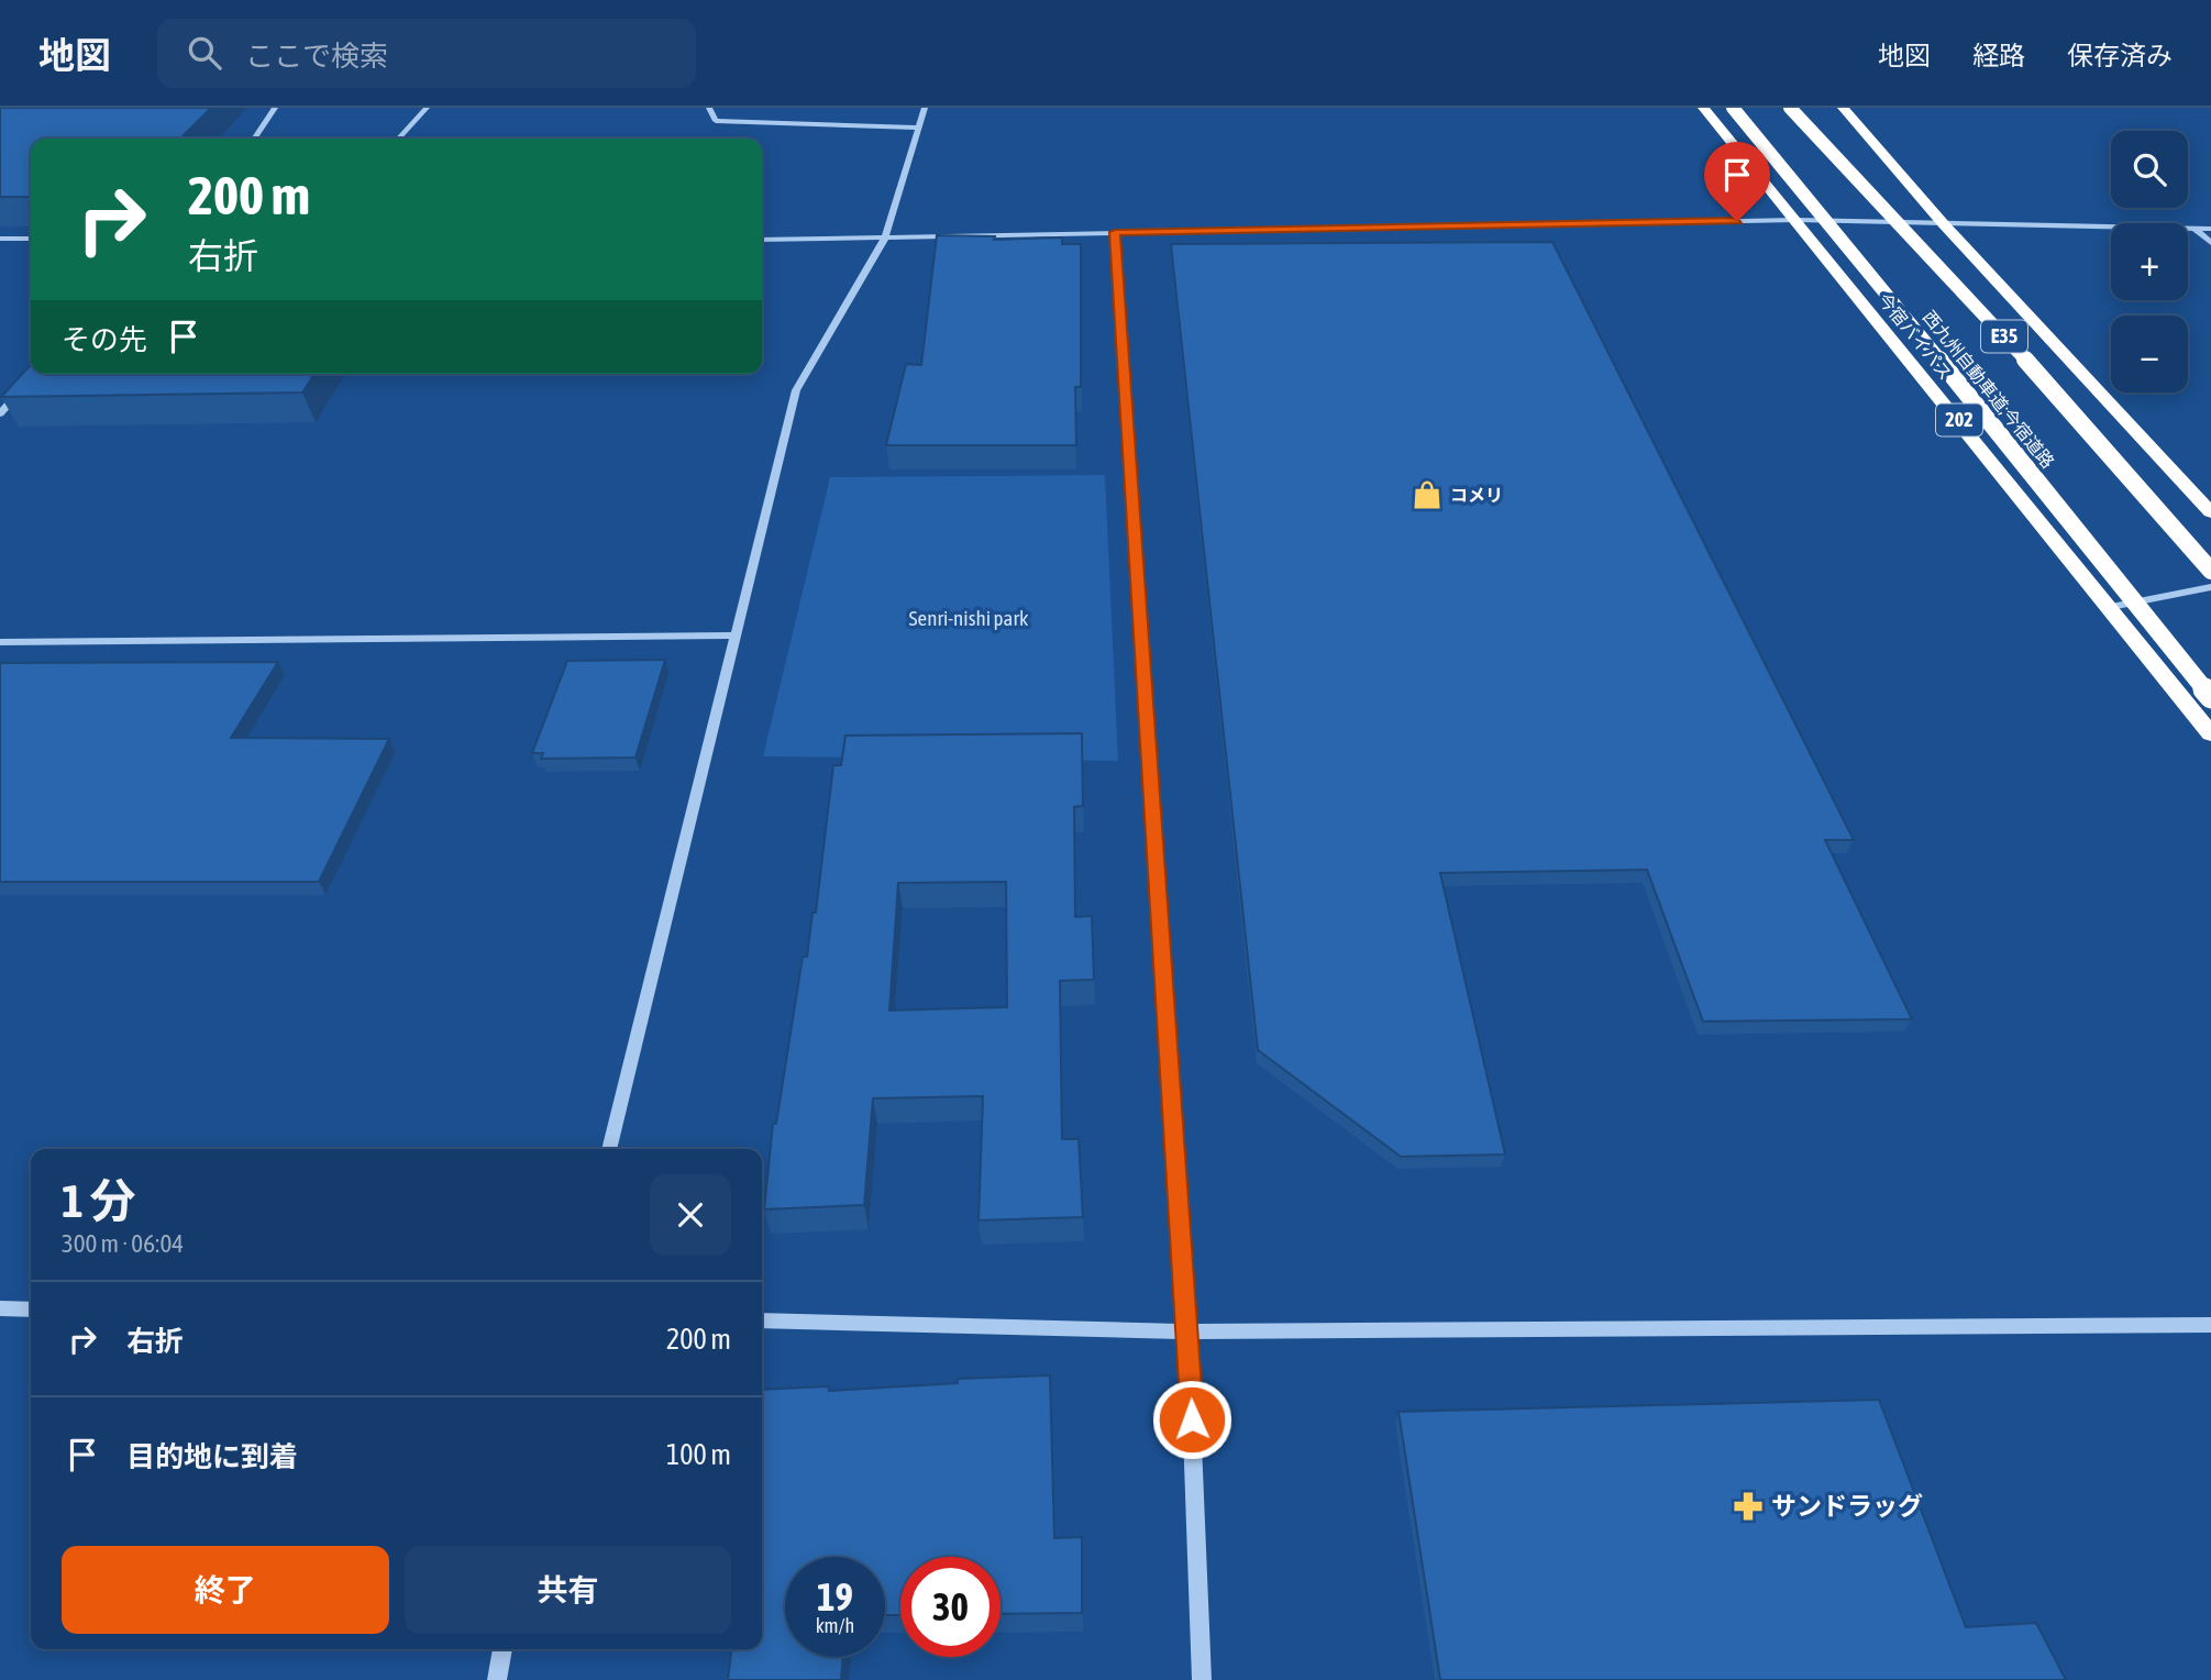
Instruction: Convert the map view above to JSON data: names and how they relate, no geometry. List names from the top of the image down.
{
  "streets": {
    "highway": [
      "今宿バイパス",
      "E35",
      "西九州自動車道;今宿道路",
      "202"
    ]
  },
  "parks": ["Senri-nishi park"],
  "places": {
    "shop": ["コメリ"],
    "pharmacy": ["サンドラッグ"]
  },
  "page": {
    "header": "地図",
    "search": "ここで検索",
    "nav": ["地図", "経路", "保存済み"],
    "map_buttons": ["+", "−"],
    "turn": ["200 m", "右折"],
    "then": "その先",
    "heading": ["1 分", "300 m · 06:04"],
    "list": [
      {
        "name": "右折",
        "value": "200 m"
      },
      {
        "name": "目的地に到着",
        "value": "100 m"
      }
    ],
    "buttons": ["終了", "共有"],
    "speed": "19 km/h",
    "limit": "30"
  }
}
